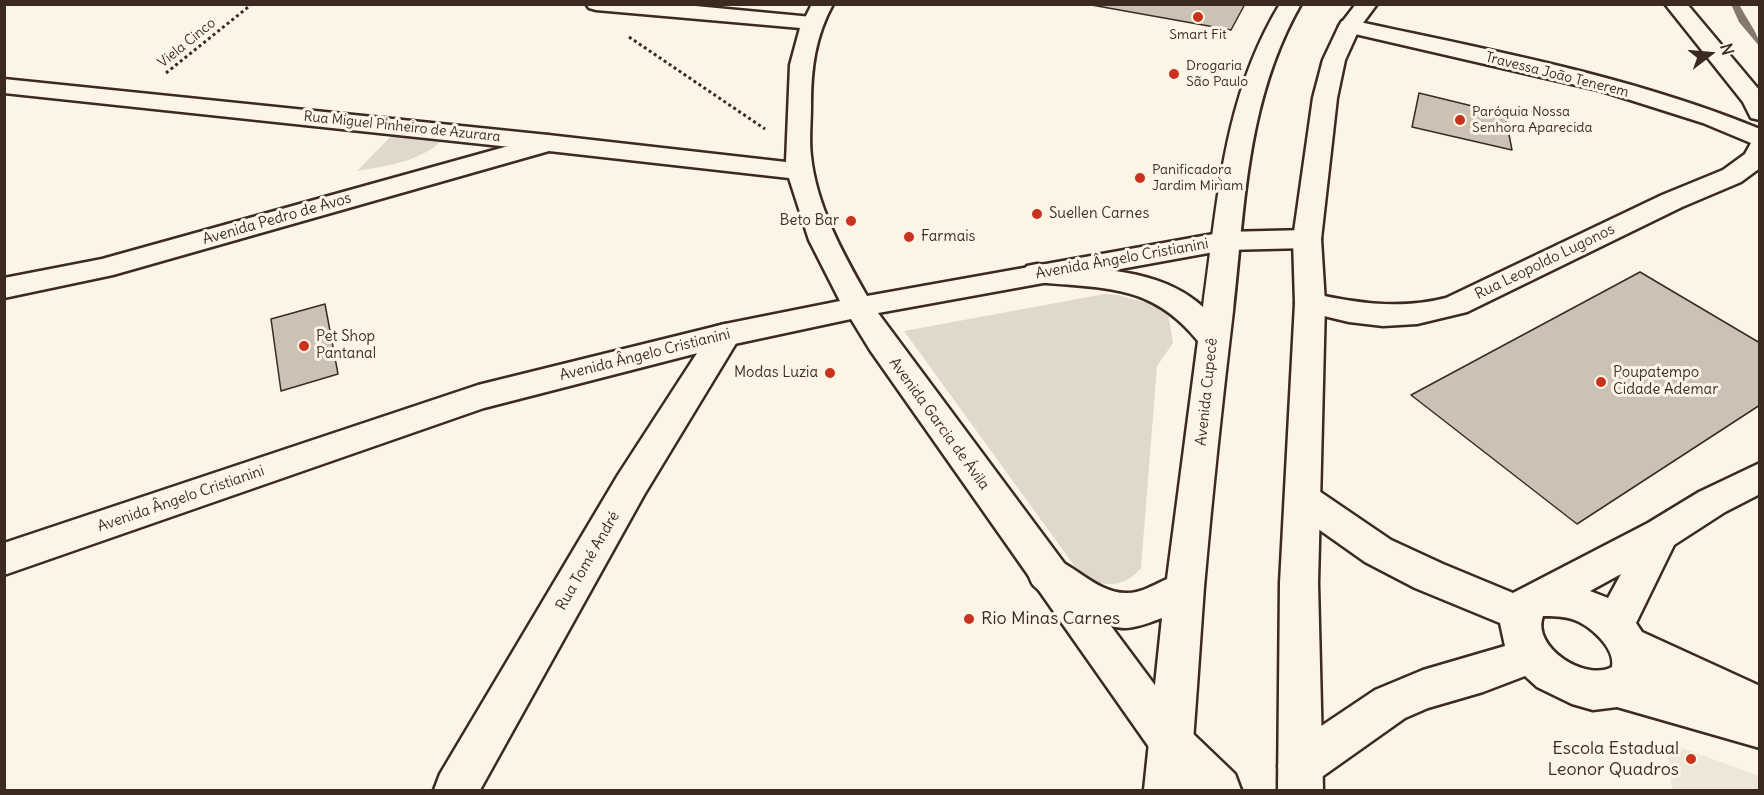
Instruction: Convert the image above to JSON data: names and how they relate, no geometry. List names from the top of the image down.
{
  "streets": {
    "street": [
      "Travessa João Tenerem",
      "Rua Miguel Pinheiro de Azurara",
      "Avenida Pedro de Avos",
      "Avenida Ângelo Cristianini",
      "Rua Leopoldo Lugonos",
      "Avenida Cupecê",
      "Avenida Garcia de Ávila",
      "Rua Tomé André"
    ],
    "path": ["Viela Cinco"]
  },
  "crossings": [
    ["Viela Cinco", "Rua Miguel Pinheiro de Azurara"],
    ["Rua Miguel Pinheiro de Azurara", "Avenida Pedro de Avos"],
    ["Rua Miguel Pinheiro de Azurara", "Avenida Garcia de Ávila"],
    ["Avenida Ângelo Cristianini", "Avenida Cupecê"],
    ["Avenida Ângelo Cristianini", "Avenida Garcia de Ávila"],
    ["Avenida Ângelo Cristianini", "Rua Tomé André"],
    ["Avenida Cupecê", "Avenida Garcia de Ávila"]
  ],
  "places": [
    "Smart Fit",
    "Drogaria São Paulo",
    "Paróquia Nossa Senhora Aparecida",
    "Panificadora Jardim Miriam",
    "Suellen Carnes",
    "Beto Bar",
    "Farmais",
    "Pet Shop Pantanal",
    "Modas Luzia",
    "Poupatempo Cidade Ademar",
    "Rio Minas Carnes",
    "Escola Estadual Leonor Quadros"
  ],
  "north": "right"
}
